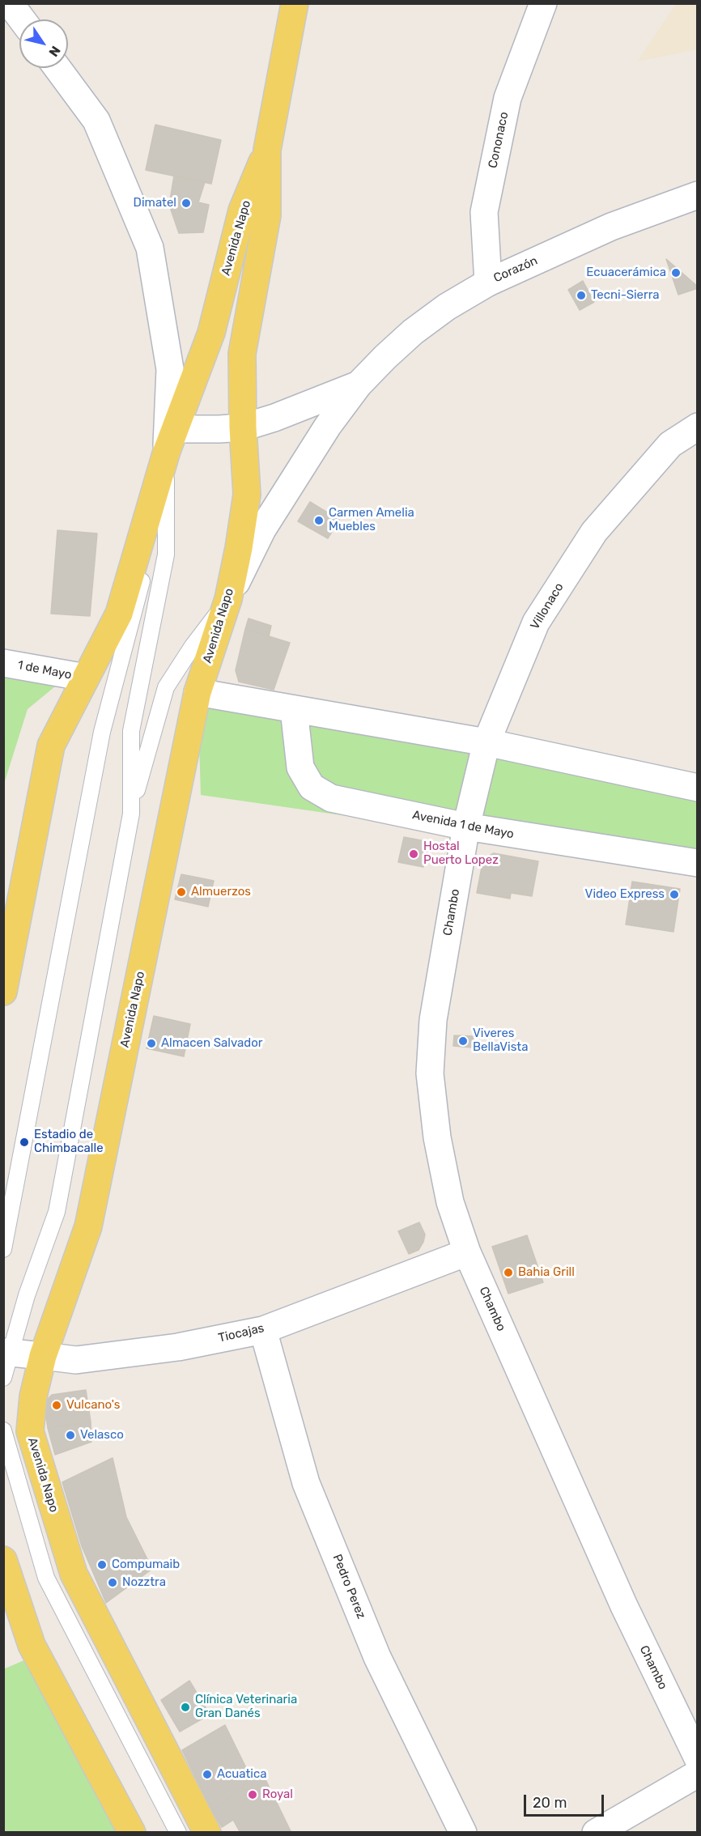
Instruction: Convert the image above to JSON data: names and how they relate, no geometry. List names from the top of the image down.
{
  "streets": {
    "main road": ["Avenida Napo"],
    "street": [
      "Cononaco",
      "Corazón",
      "Villonaco",
      "1 de Mayo",
      "Avenida 1 de Mayo",
      "Chambo",
      "Tiocajas",
      "Pedro Perez"
    ]
  },
  "crossings": [
    ["Cononaco", "Corazón"],
    ["Avenida Napo", "Corazón"],
    ["Avenida Napo", "1 de Mayo"],
    ["Avenida Napo", "Tiocajas"],
    ["Villonaco", "Avenida 1 de Mayo"],
    ["Villonaco", "Chambo"],
    ["Avenida 1 de Mayo", "Chambo"],
    ["Chambo", "Tiocajas"],
    ["Tiocajas", "Pedro Perez"]
  ],
  "places": [
    "Dimatel",
    "Ecuacerámica",
    "Tecni-Sierra",
    "Carmen Amelia Muebles",
    "Hostal Puerto Lopez",
    "Almuerzos",
    "Video Express",
    "Viveres BellaVista",
    "Almacen Salvador",
    "Estadio de Chimbacalle",
    "Bahia Grill",
    "Vulcano's",
    "Velasco",
    "Compumaib",
    "Nozztra",
    "Clínica Veterinaria Gran Danés",
    "Acuatica",
    "Royal"
  ],
  "scale_bar": "20 m",
  "north": "bottom right"
}
